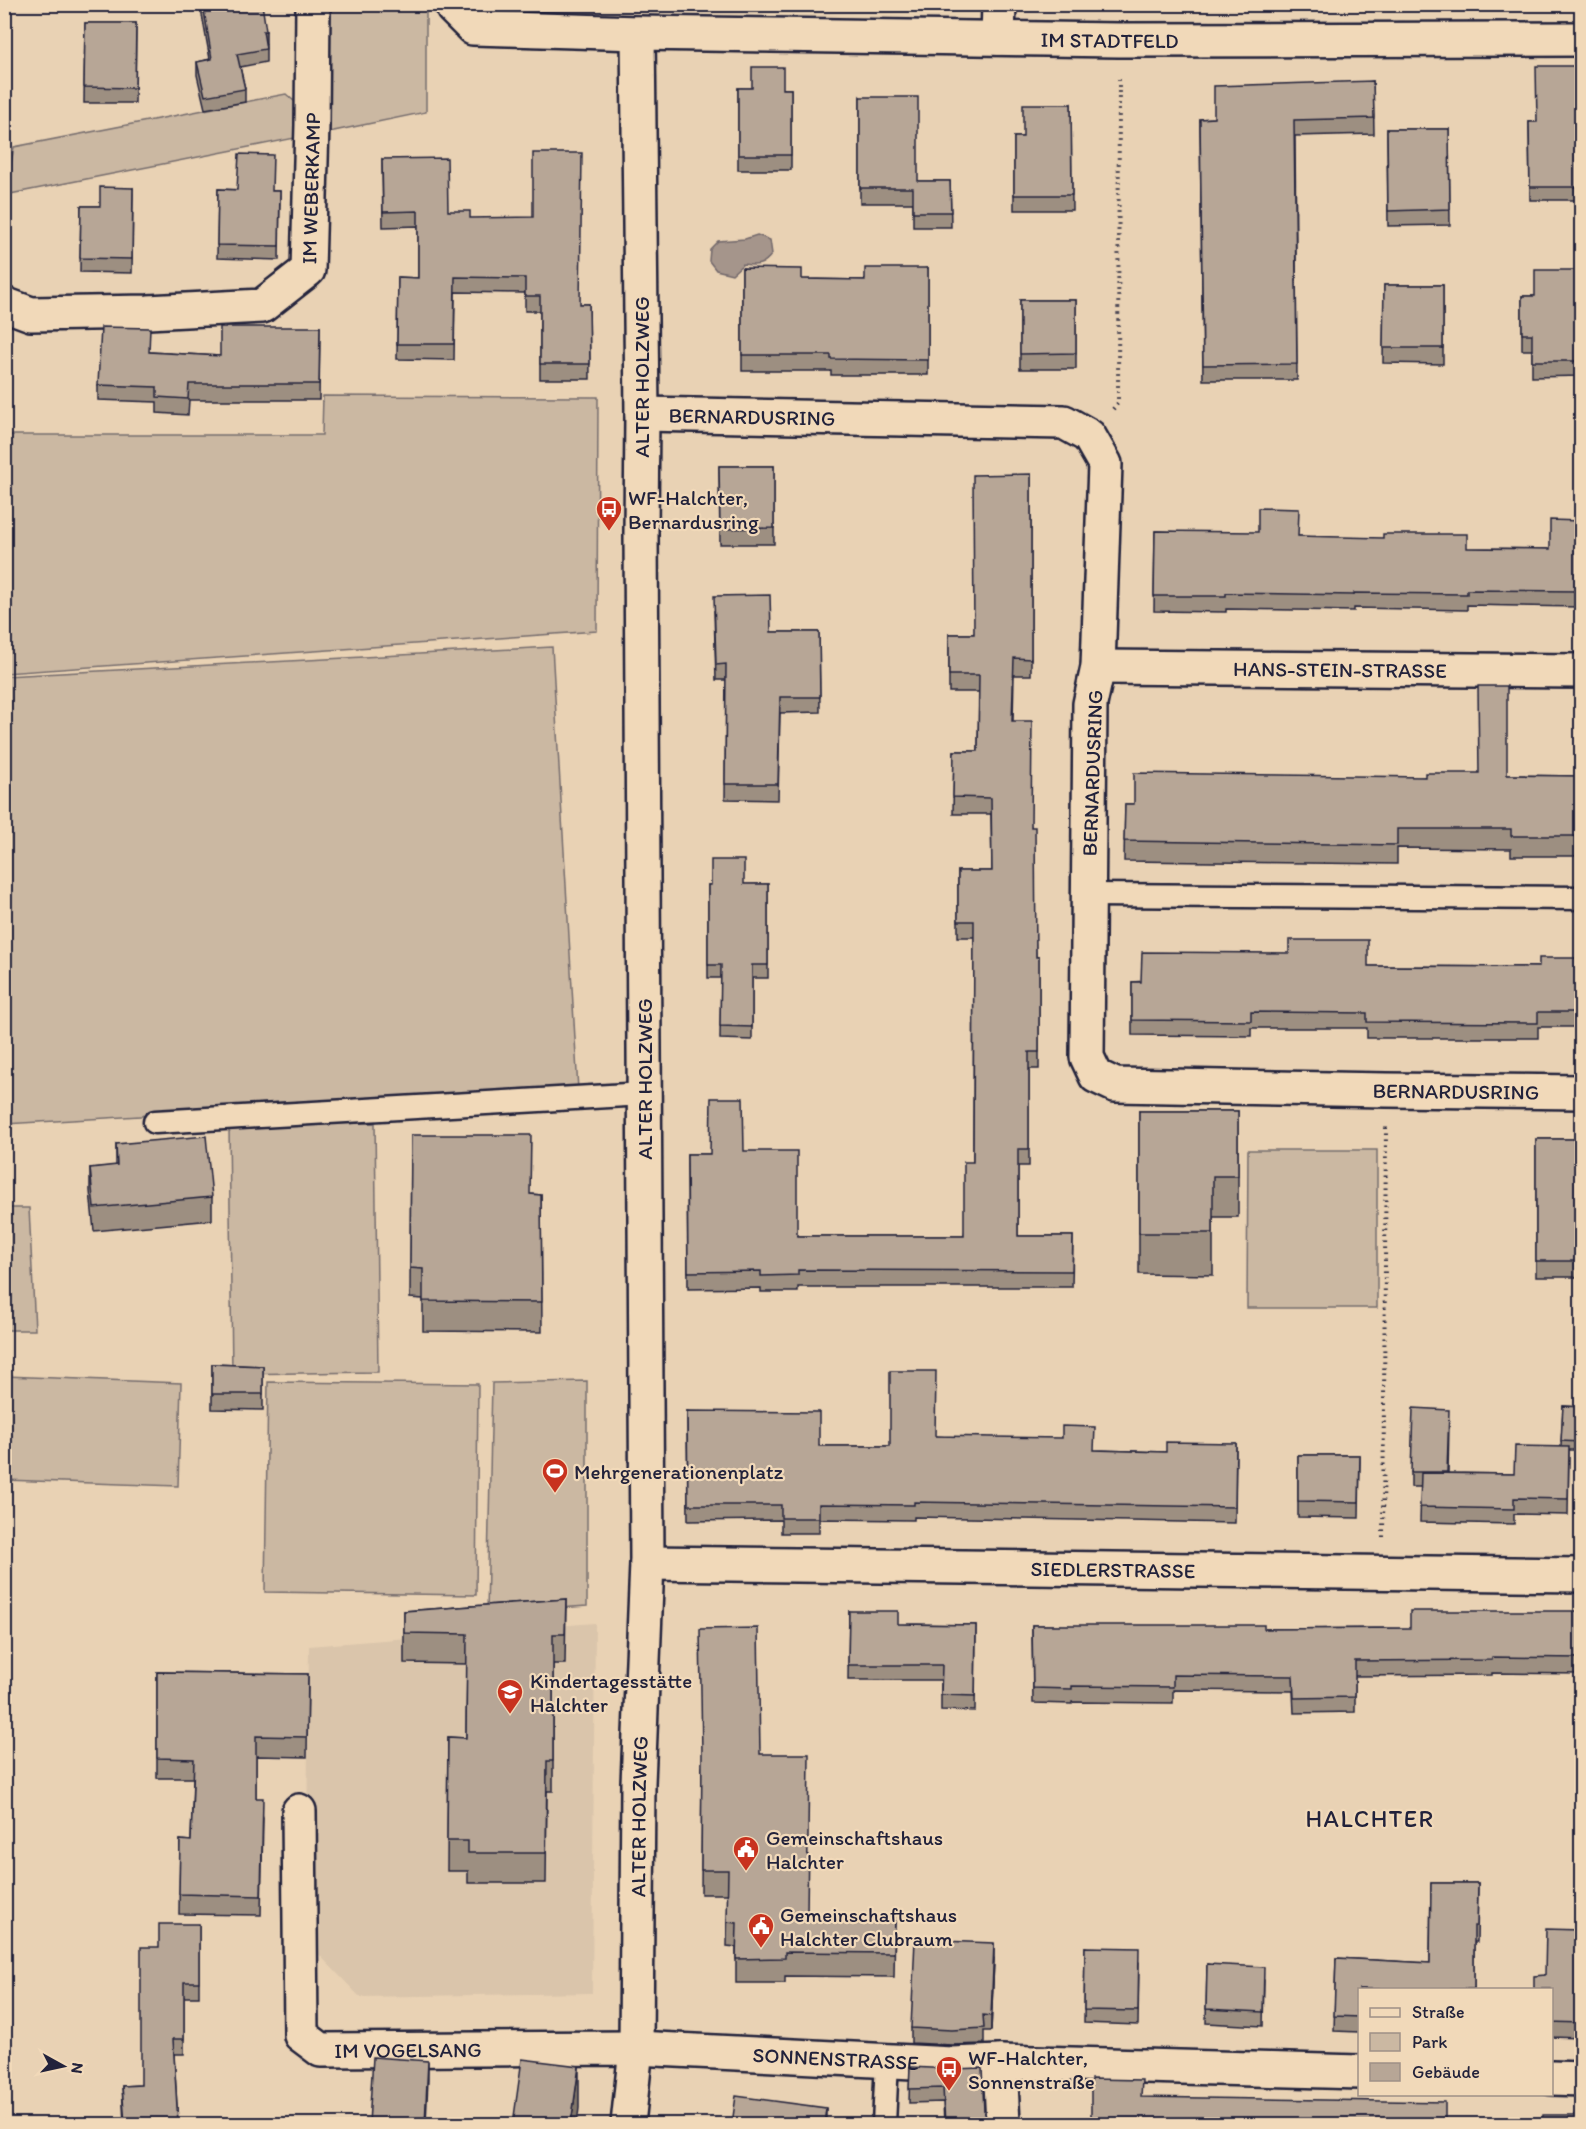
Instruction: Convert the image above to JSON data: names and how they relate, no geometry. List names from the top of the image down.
{
  "streets": {
    "street": [
      "IM STADTFELD",
      "IM WEBERKAMP",
      "ALTER HOLZWEG",
      "BERNARDUSRING",
      "HANS-STEIN-STRASSE",
      "SIEDLERSTRASSE",
      "IM VOGELSANG",
      "SONNENSTRASSE"
    ]
  },
  "crossings": [
    ["IM STADTFELD", "ALTER HOLZWEG"],
    ["ALTER HOLZWEG", "BERNARDUSRING"],
    ["ALTER HOLZWEG", "SIEDLERSTRASSE"],
    ["ALTER HOLZWEG", "IM VOGELSANG"],
    ["ALTER HOLZWEG", "SONNENSTRASSE"],
    ["BERNARDUSRING", "HANS-STEIN-STRASSE"],
    ["IM VOGELSANG", "SONNENSTRASSE"]
  ],
  "districts": ["HALCHTER"],
  "places": {
    "bus stop": ["WF-Halchter, Bernardusring", "WF-Halchter, Sonnenstraße"],
    "sports": ["Mehrgenerationenplatz"],
    "school or university": ["Kindertagesstätte Halchter"],
    "public building": ["Gemeinschaftshaus Halchter", "Gemeinschaftshaus Halchter Clubraum"]
  },
  "legend": ["Straße", "Park", "Gebäude"],
  "north": "right"
}
